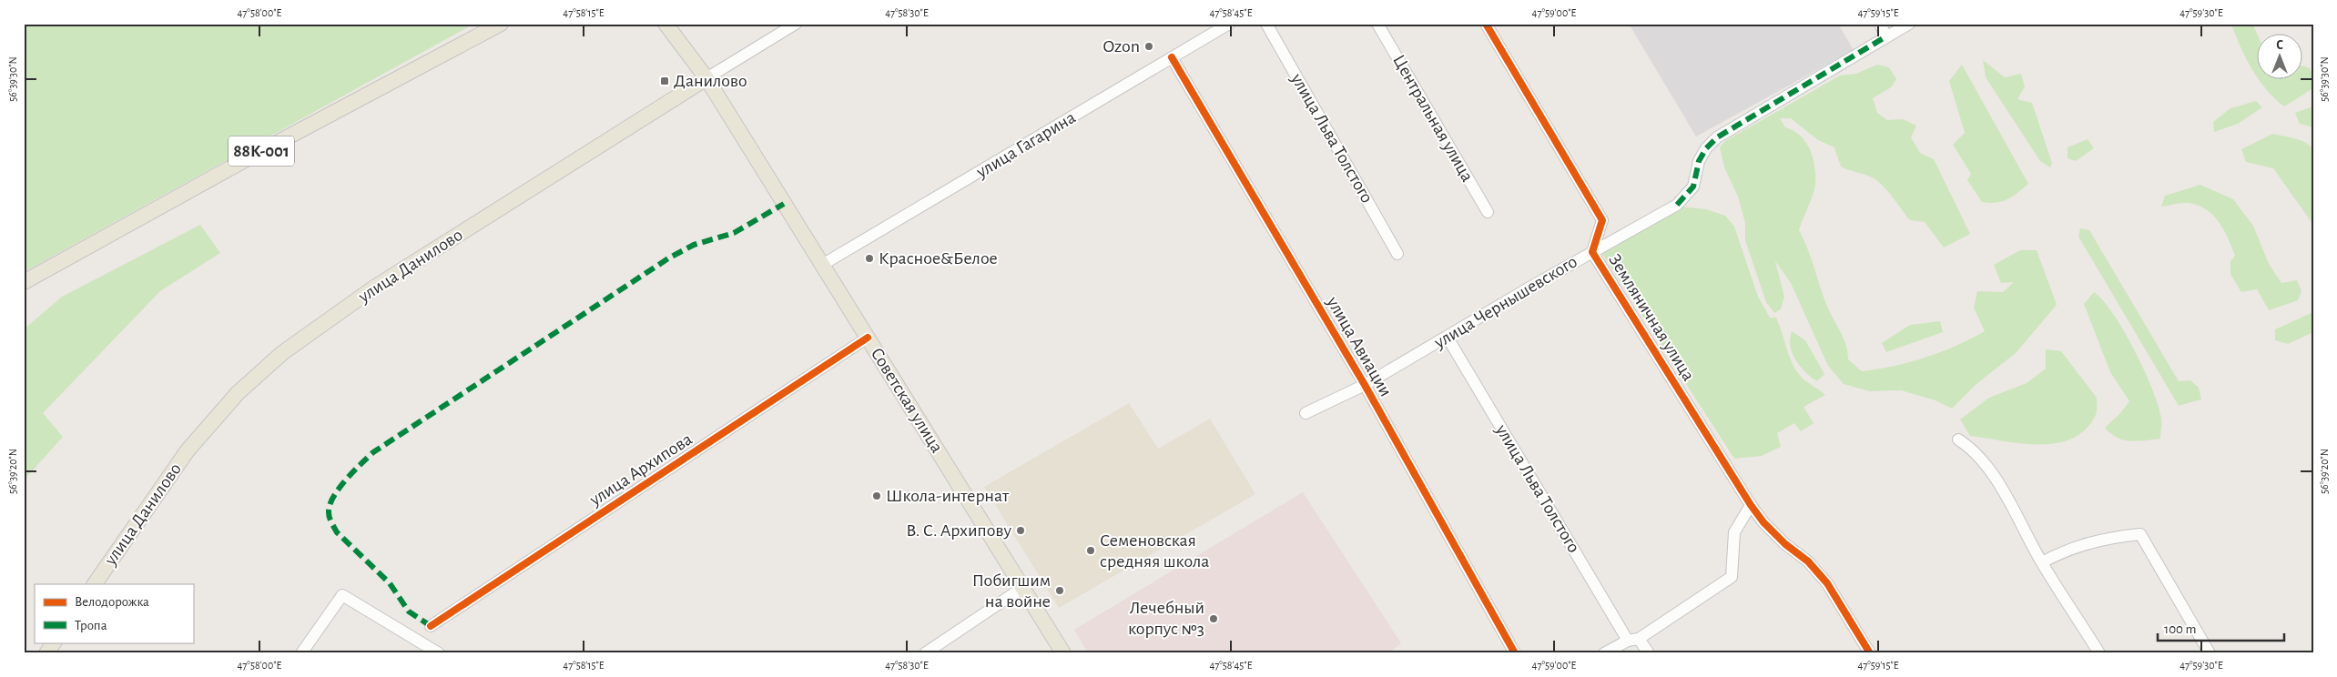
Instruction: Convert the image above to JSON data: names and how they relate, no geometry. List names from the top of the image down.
{
  "streets": {
    "main road": ["88К-001", "улица Данилово", "Советская улица"],
    "street": [
      "Центральная улица",
      "улица Льва Толстого",
      "улица Гагарина",
      "улица Чернышевского",
      "Земляничная улица",
      "улица Авиации",
      "улица Архипова"
    ]
  },
  "crossings": [
    ["улица Льва Толстого", "улица Чернышевского"],
    ["улица Гагарина", "улица Авиации"],
    ["улица Гагарина", "Советская улица"],
    ["улица Данилово", "Советская улица"],
    ["улица Чернышевского", "Земляничная улица"],
    ["улица Чернышевского", "улица Авиации"],
    ["Советская улица", "улица Архипова"]
  ],
  "places": {
    "other": [
      "Ozon",
      "Красное&Белое",
      "Школа-интернат",
      "В. С. Архипову",
      "Семеновская средняя школа",
      "Побигшим на войне",
      "Лечебный корпус №3"
    ],
    "transit": ["Данилово"]
  },
  "legend": ["Велодорожка", "Тропа"],
  "scale_bar": "100 m",
  "north": "top",
  "coordinates": [
    "47°58'00\"E",
    "47°58'15\"E",
    "47°58'30\"E",
    "47°58'45\"E",
    "47°59'00\"E",
    "47°59'15\"E",
    "47°59'30\"E",
    "56°39'30\"N",
    "56°39'20\"N"
  ]
}
